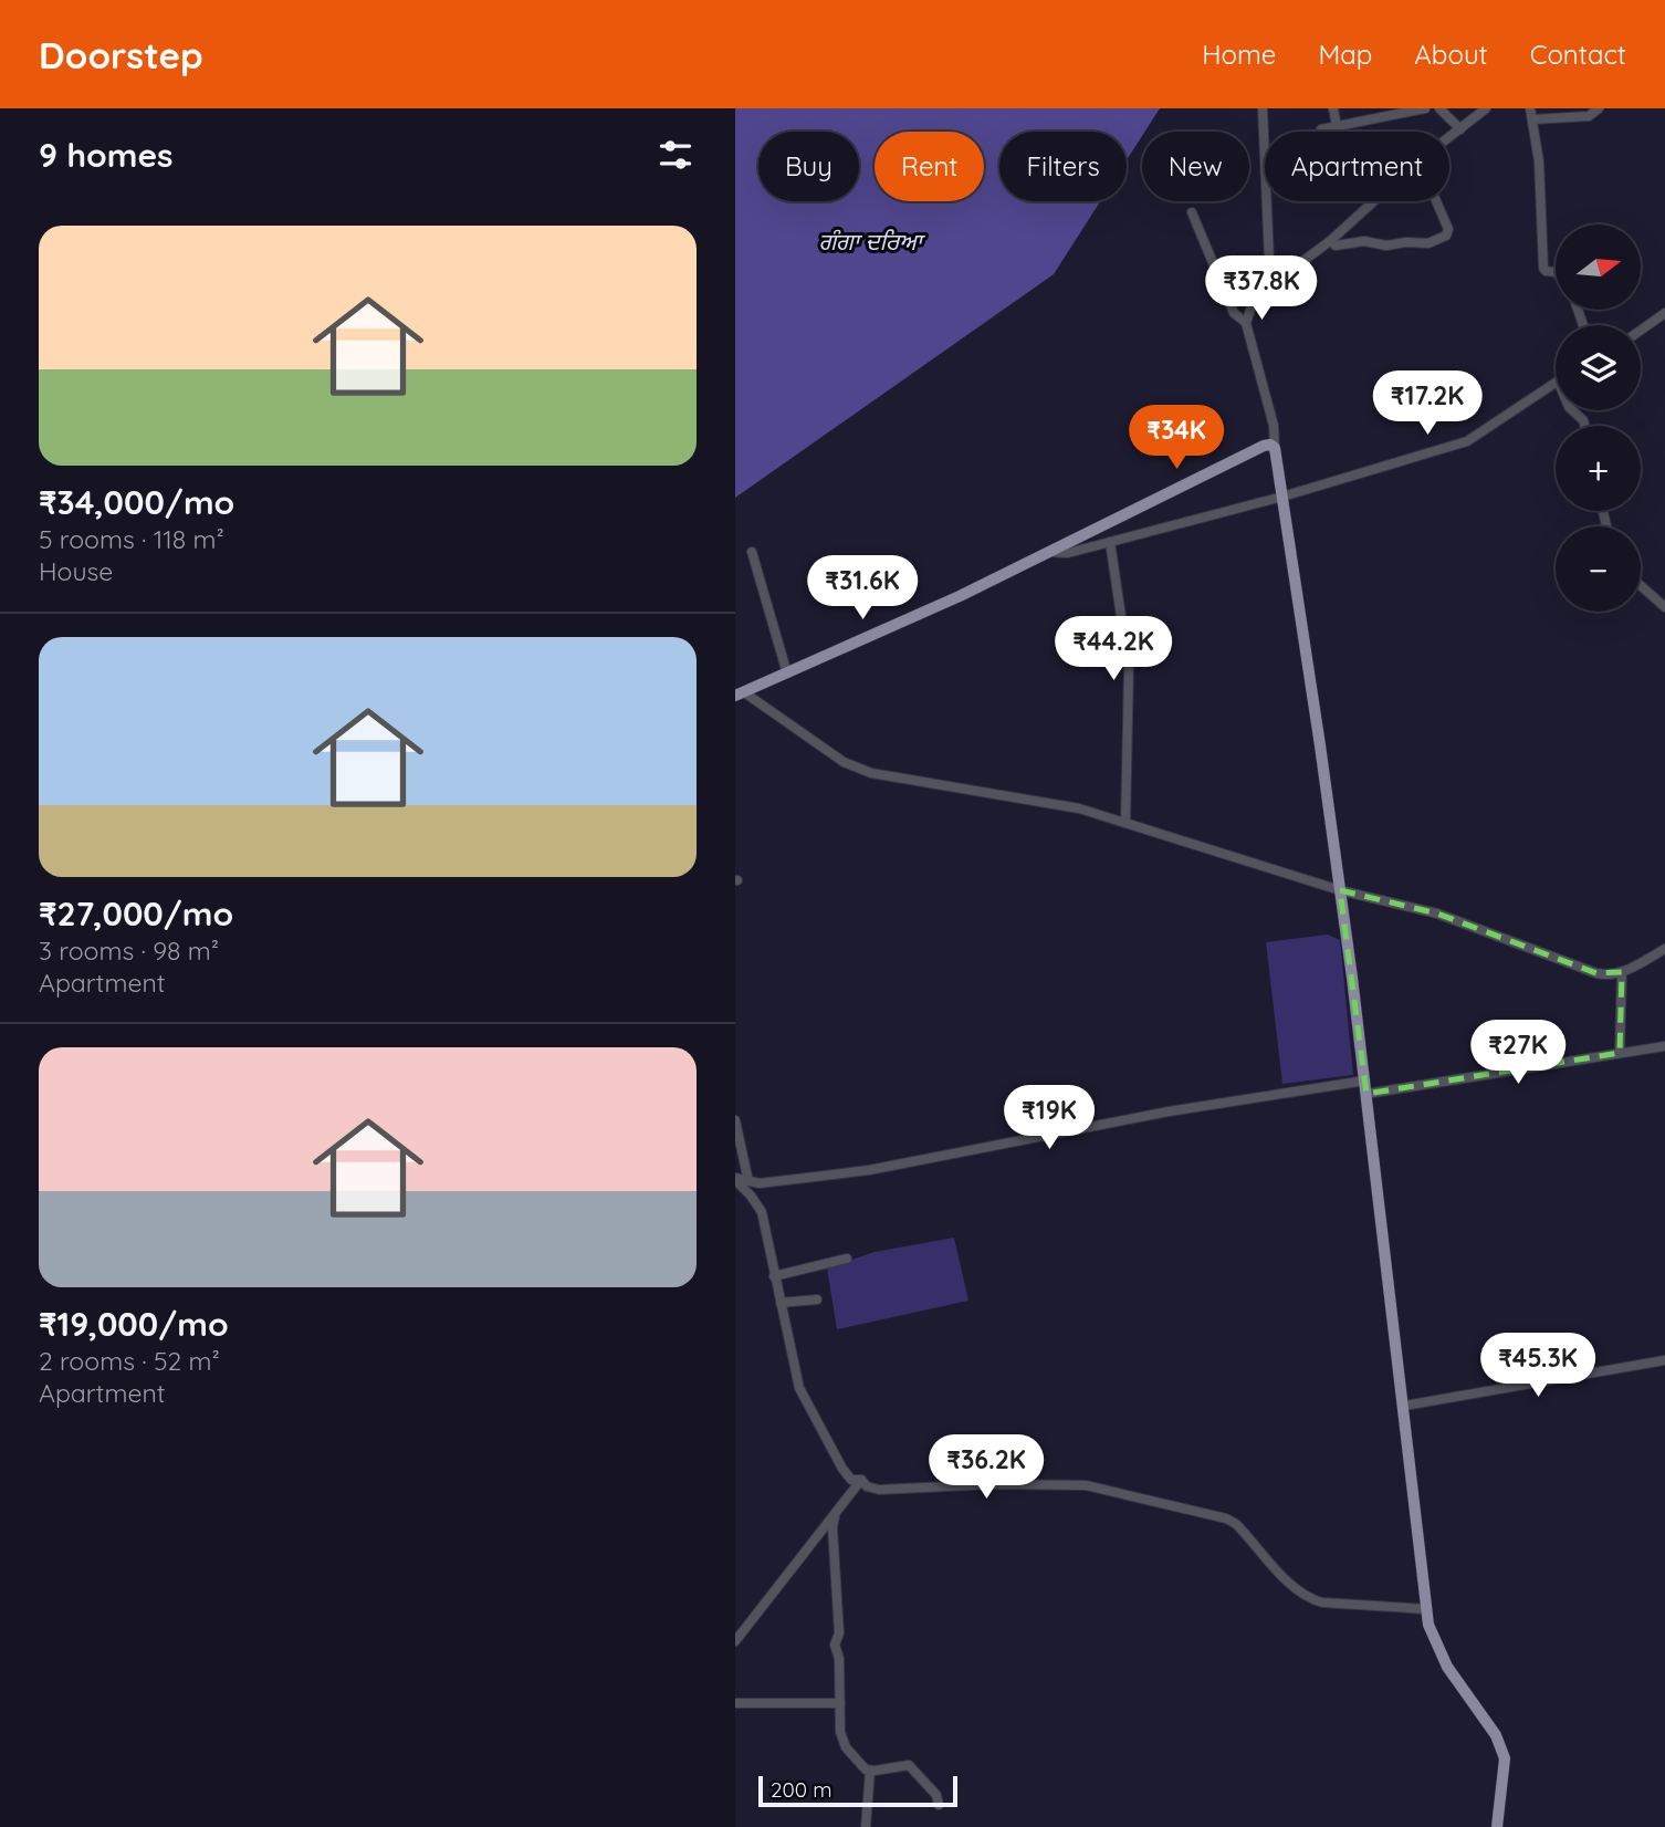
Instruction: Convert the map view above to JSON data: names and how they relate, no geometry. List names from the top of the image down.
{
  "water": ["ਗੰਗਾ ਦਰਿਆ"],
  "scale_bar": "200 m",
  "north": "right",
  "page": {
    "header": "Doorstep",
    "nav": [
      "Home",
      "Map",
      "About",
      "Contact"
    ],
    "heading": "9 homes",
    "chip": [
      "Buy",
      "Rent",
      "Filters",
      "New",
      "Apartment"
    ],
    "list": [
      {
        "name": "₹34,000/mo",
        "note": "5 rooms · 118 m² · House"
      },
      {
        "name": "₹27,000/mo",
        "note": "3 rooms · 98 m² · Apartment"
      },
      {
        "name": "₹19,000/mo",
        "note": "2 rooms · 52 m² · Apartment"
      }
    ],
    "map_buttons": ["+", "−"],
    "price": [
      "₹37.8K",
      "₹17.2K",
      "₹34K",
      "₹31.6K",
      "₹44.2K",
      "₹27K",
      "₹19K",
      "₹45.3K",
      "₹36.2K"
    ],
    "scale": "200 m"
  }
}
